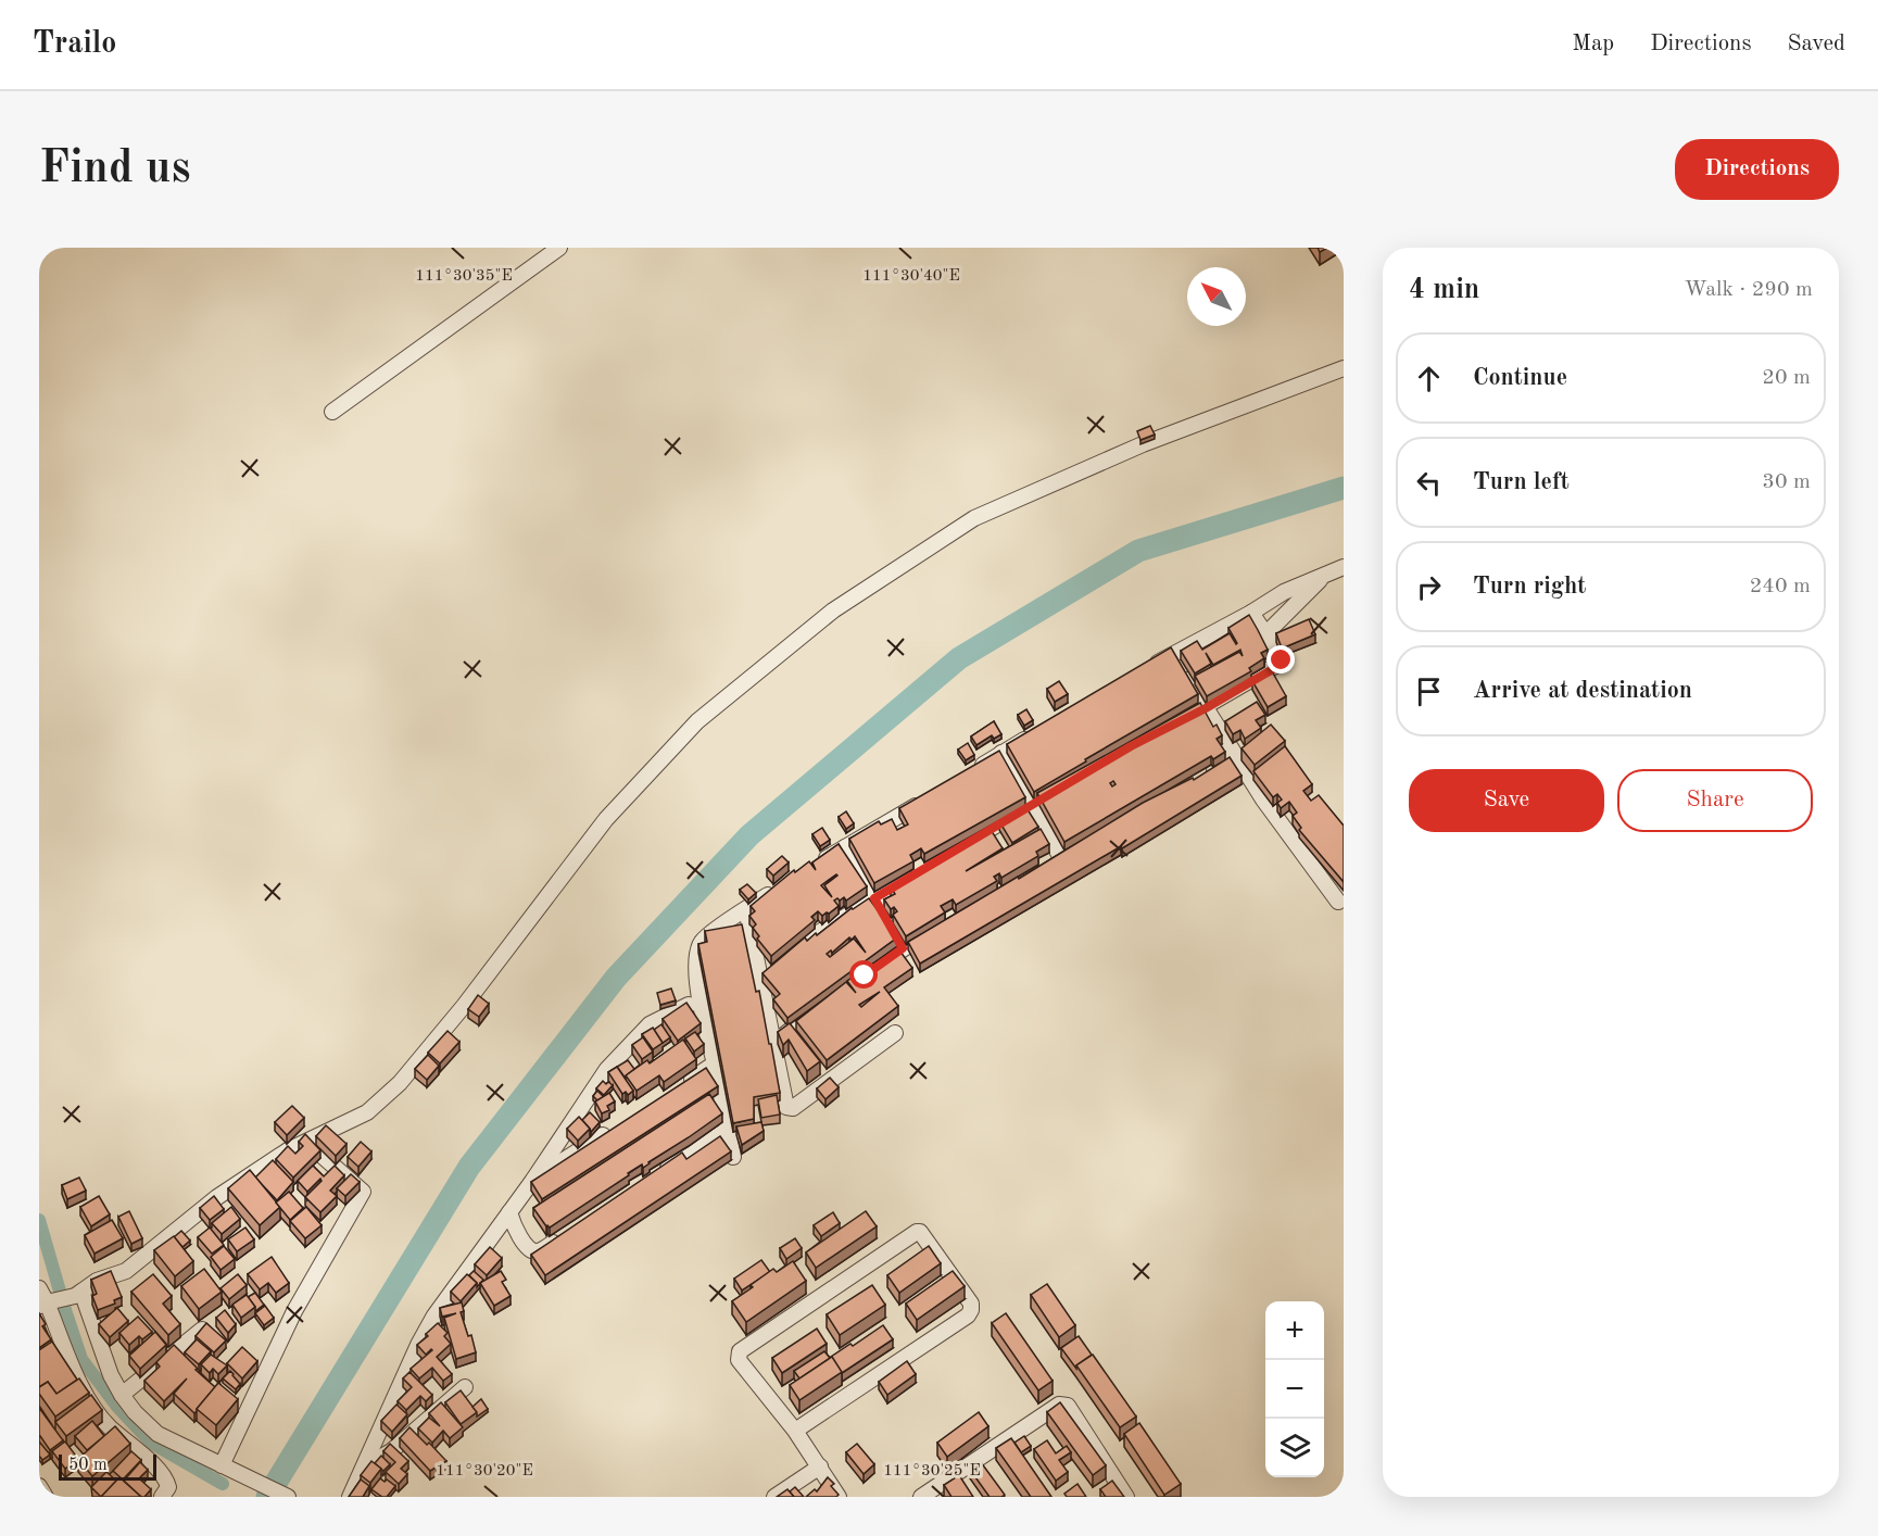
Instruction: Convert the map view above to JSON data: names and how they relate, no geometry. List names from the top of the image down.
{
  "scale_bar": "50 m",
  "north": "top left",
  "page": {
    "header": "Trailo",
    "nav": ["Map", "Directions", "Saved"],
    "buttons": [
      "Directions",
      ["Save", "Share"]
    ],
    "title": "Find us",
    "heading": ["4 min", "Walk · 290 m"],
    "list": [
      ["Continue", "20 m"],
      ["Turn left", "30 m"],
      ["Turn right", "240 m"],
      "Arrive at destination"
    ],
    "map_buttons": ["+", "−"],
    "scale": "50 m"
  },
  "coordinates": [
    "111°30'35\"E",
    "111°30'40\"E",
    "111°30'20\"E",
    "111°30'25\"E"
  ]
}
